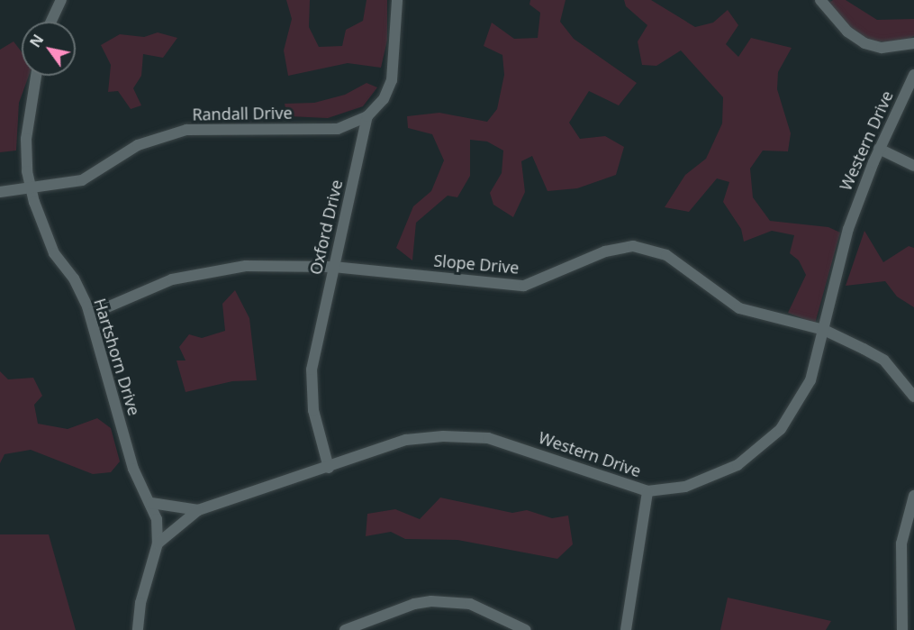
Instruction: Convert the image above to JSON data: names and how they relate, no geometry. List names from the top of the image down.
{
  "streets": {
    "street": [
      "Randall Drive",
      "Western Drive",
      "Oxford Drive",
      "Slope Drive",
      "Hartshorn Drive"
    ]
  },
  "crossings": [
    ["Randall Drive", "Oxford Drive"],
    ["Randall Drive", "Hartshorn Drive"],
    ["Western Drive", "Oxford Drive"],
    ["Western Drive", "Slope Drive"],
    ["Western Drive", "Hartshorn Drive"],
    ["Oxford Drive", "Slope Drive"],
    ["Slope Drive", "Hartshorn Drive"]
  ],
  "north": "top left"
}
